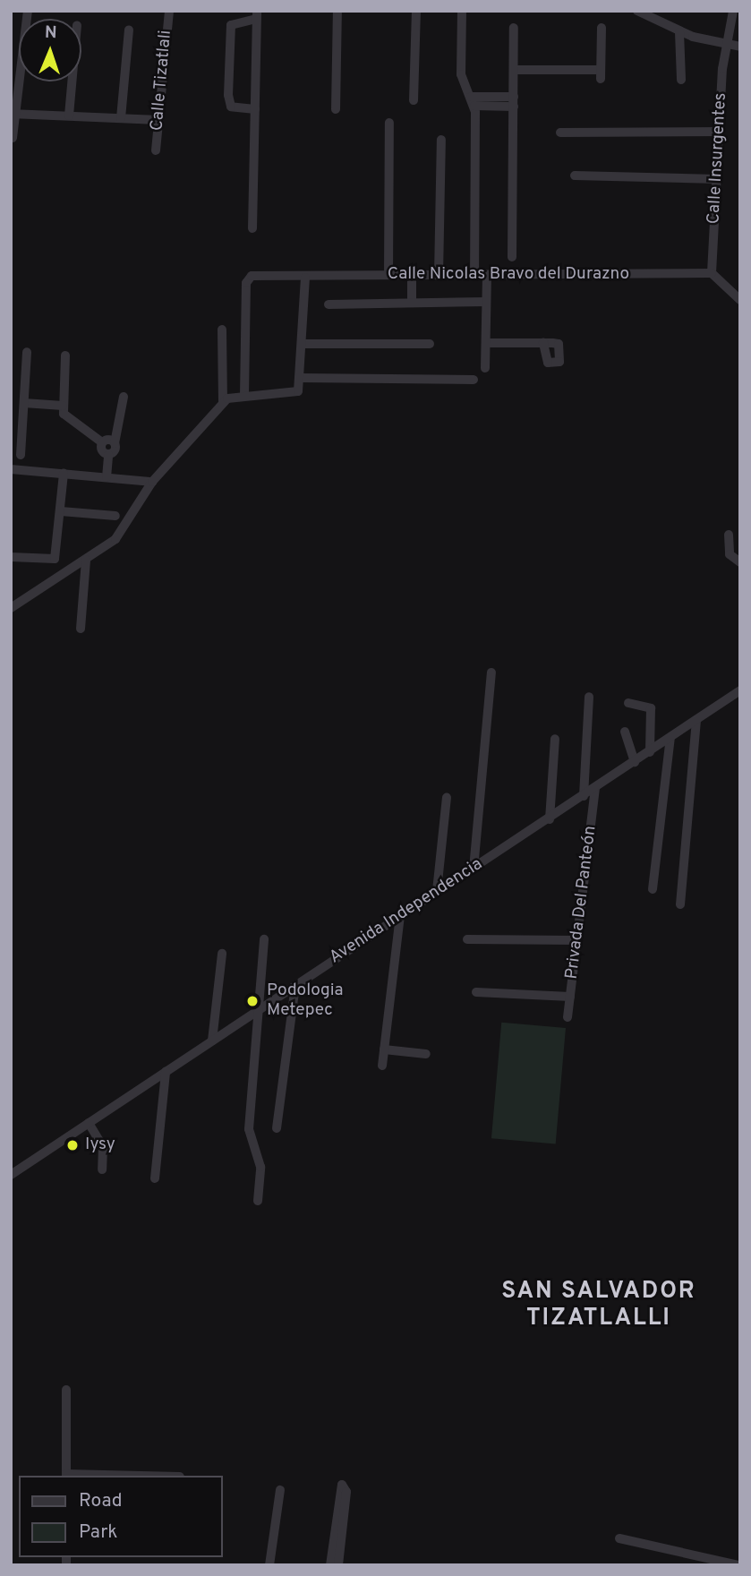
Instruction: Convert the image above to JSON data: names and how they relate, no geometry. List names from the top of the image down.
{
  "streets": {
    "street": [
      "Calle Tizatlali",
      "Calle Insurgentes",
      "Calle Nicolas Bravo del Durazno",
      "Privada Del Panteón",
      "Avenida Independencia"
    ]
  },
  "crossings": [
    ["Calle Insurgentes", "Calle Nicolas Bravo del Durazno"],
    ["Privada Del Panteón", "Avenida Independencia"]
  ],
  "districts": ["SAN SALVADOR TIZATLALLI"],
  "places": ["Podologia Metepec", "Iysy"],
  "legend": ["Road", "Park"],
  "north": "top"
}
